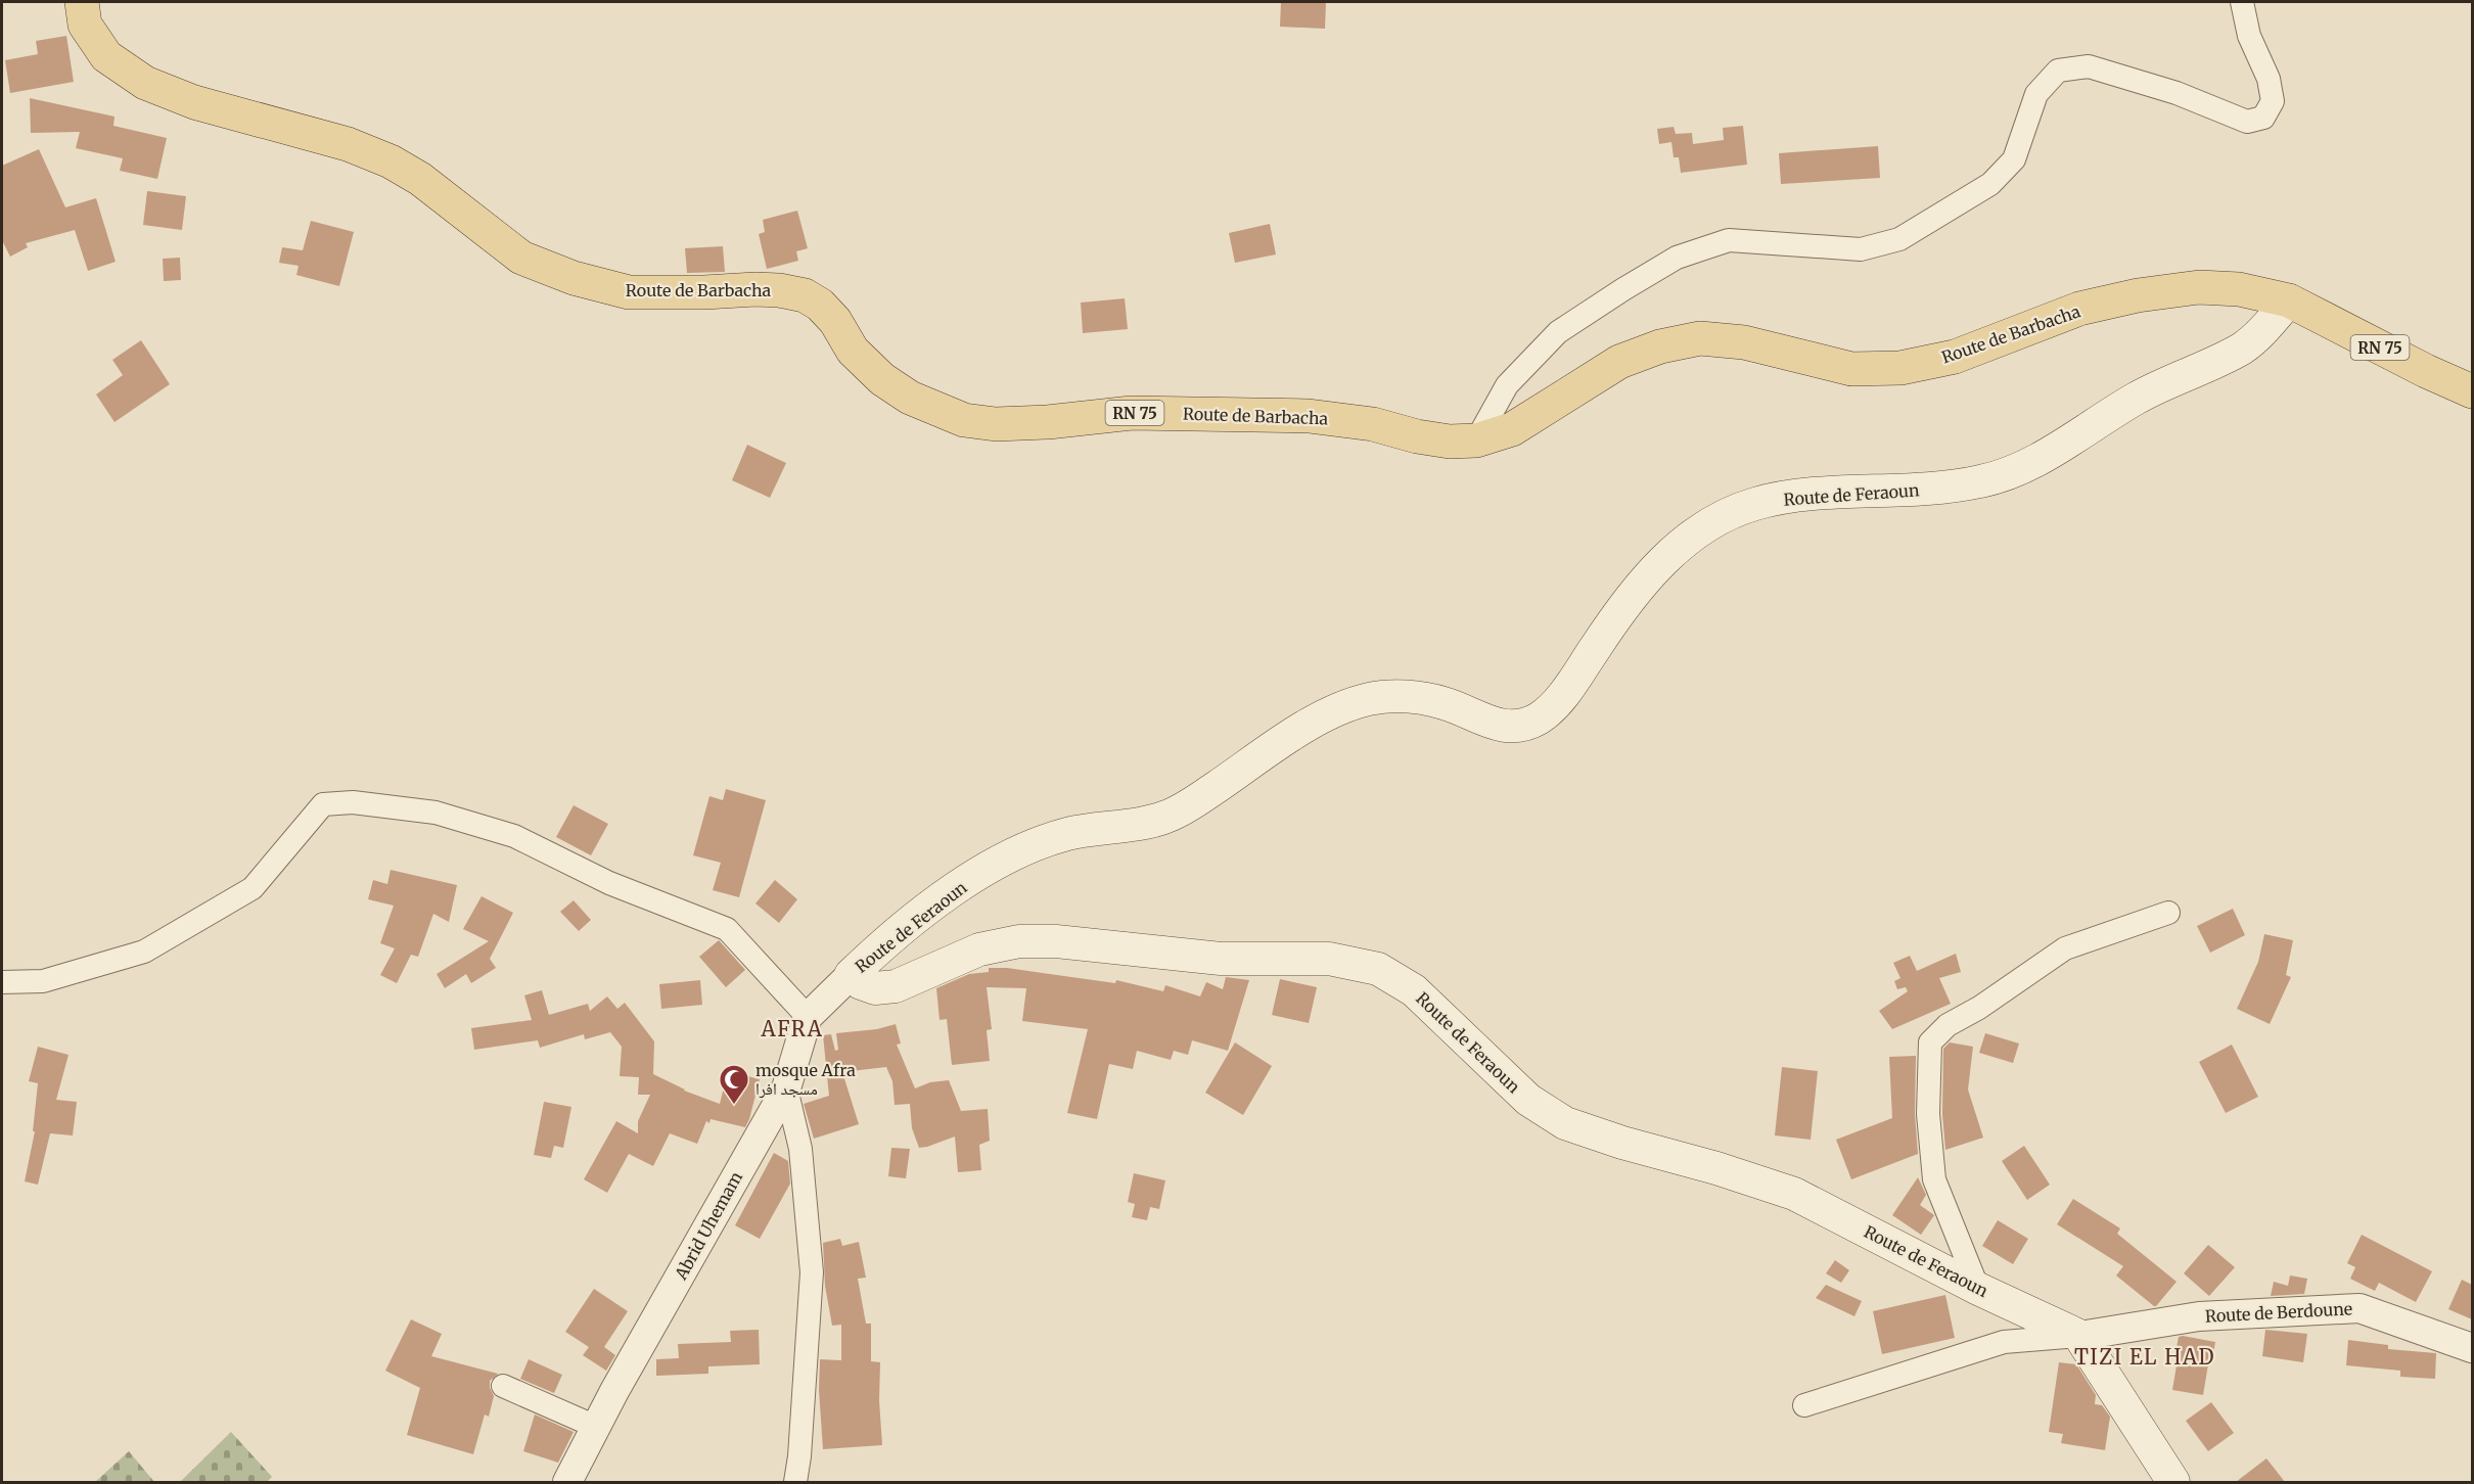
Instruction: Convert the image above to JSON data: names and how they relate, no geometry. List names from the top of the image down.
{
  "streets": {
    "main road": ["Route de Barbacha", "RN 75", "Route de Feraoun"],
    "street": ["Abrid Uhemam", "Route de Berdoune"]
  },
  "crossings": [
    ["Route de Barbacha", "Route de Feraoun"],
    ["Route de Feraoun", "Abrid Uhemam"],
    ["Route de Feraoun", "Route de Berdoune"]
  ],
  "districts": ["AFRA", "TIZI EL HAD"],
  "places": {
    "mosque": ["mosque Afra مسجد افرا"]
  }
}
